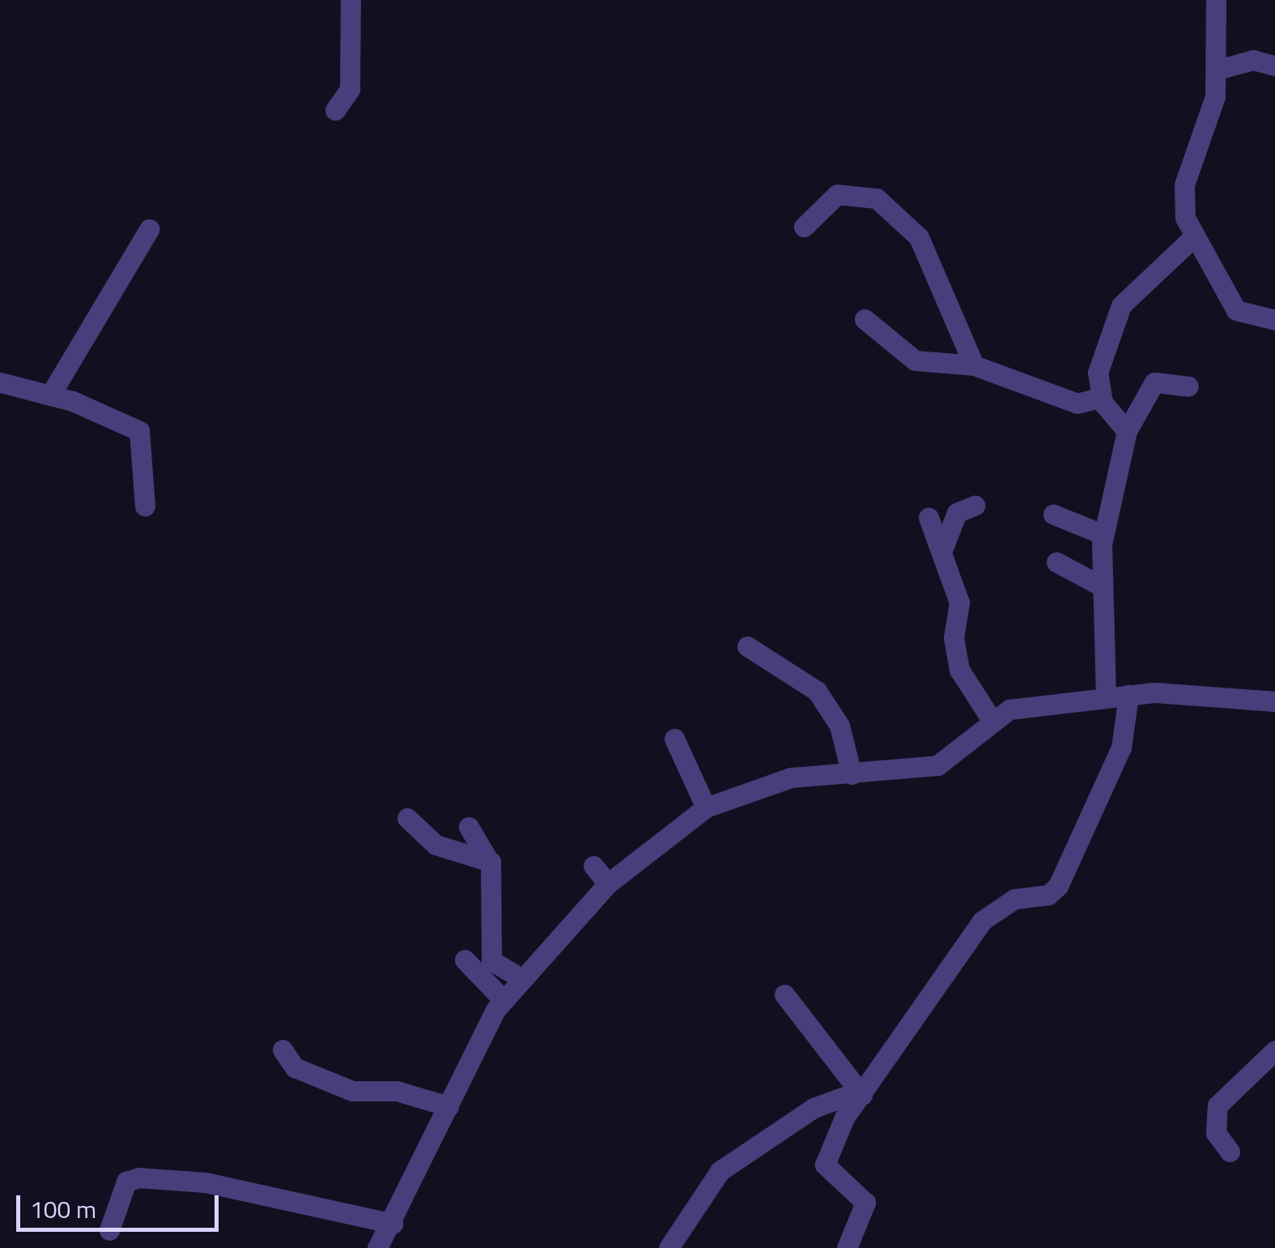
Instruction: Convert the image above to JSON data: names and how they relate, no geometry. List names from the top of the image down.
{
  "scale_bar": "100 m"
}
